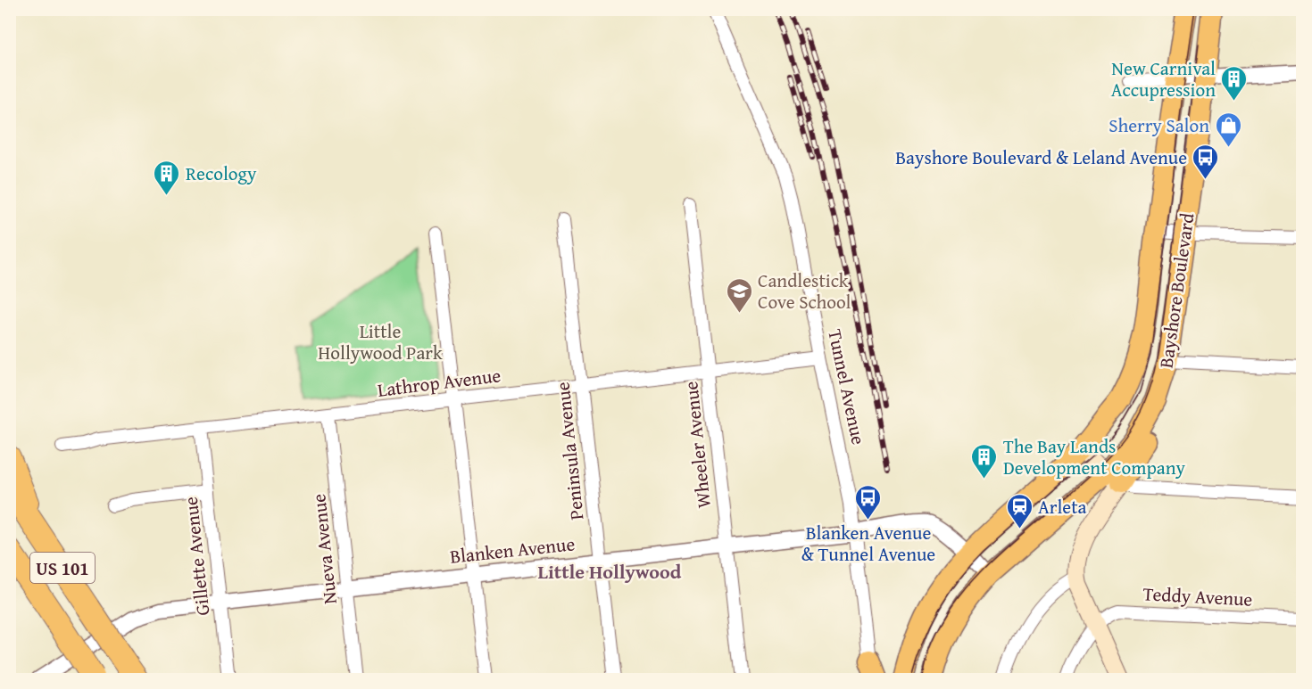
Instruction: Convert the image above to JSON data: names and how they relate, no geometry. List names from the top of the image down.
{
  "streets": {
    "highway": ["US 101"],
    "main road": ["Bayshore Boulevard"],
    "street": [
      "Lathrop Avenue",
      "Tunnel Avenue",
      "Wheeler Avenue",
      "Peninsula Avenue",
      "Nueva Avenue",
      "Blanken Avenue",
      "Gillette Avenue",
      "Teddy Avenue"
    ]
  },
  "crossings": [
    ["Bayshore Boulevard", "Blanken Avenue"],
    ["Lathrop Avenue", "Tunnel Avenue"],
    ["Lathrop Avenue", "Wheeler Avenue"],
    ["Lathrop Avenue", "Peninsula Avenue"],
    ["Lathrop Avenue", "Nueva Avenue"],
    ["Lathrop Avenue", "Gillette Avenue"],
    ["Tunnel Avenue", "Blanken Avenue"],
    ["Wheeler Avenue", "Blanken Avenue"],
    ["Peninsula Avenue", "Blanken Avenue"],
    ["Nueva Avenue", "Blanken Avenue"],
    ["Blanken Avenue", "Gillette Avenue"]
  ],
  "districts": ["Little Hollywood"],
  "parks": ["Little Hollywood Park"],
  "places": {
    "building": ["New Carnival Accupression", "Recology", "The Bay Lands Development Company"],
    "shop": ["Sherry Salon"],
    "bus stop": ["Bayshore Boulevard & Leland Avenue", "Blanken Avenue & Tunnel Avenue"],
    "school or university": ["Candlestick Cove School"],
    "station": ["Arleta"]
  }
}
